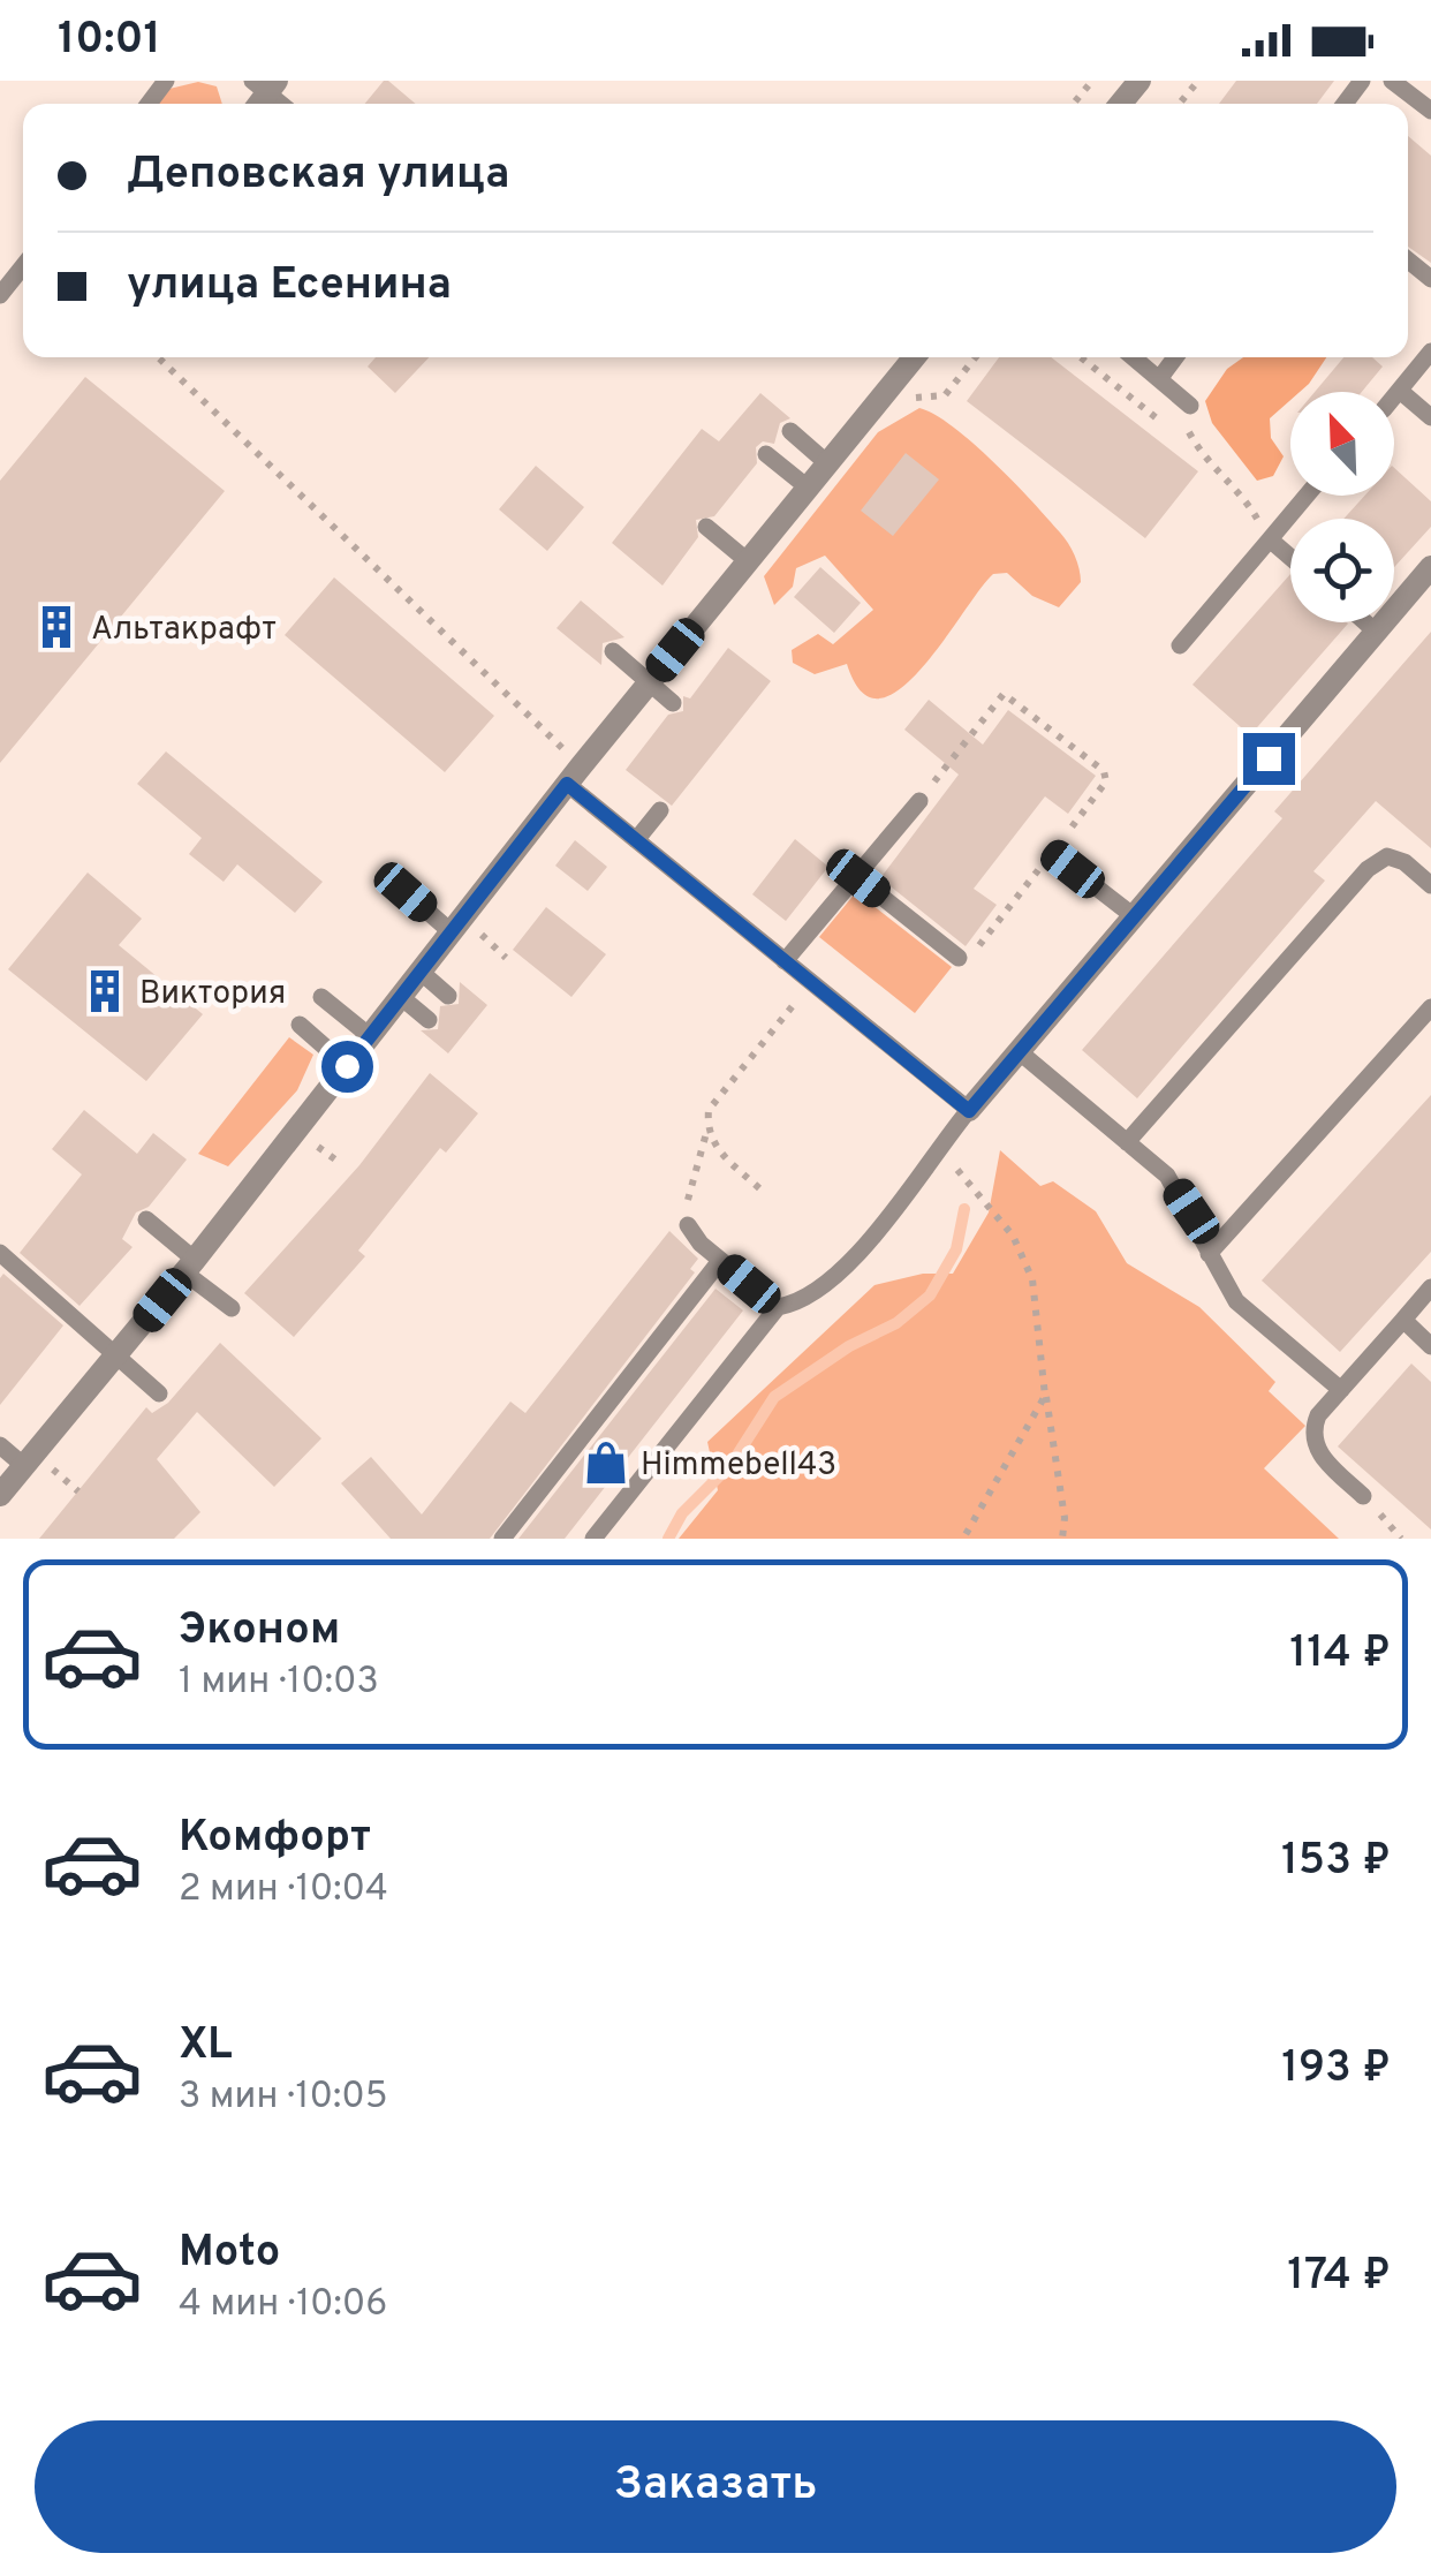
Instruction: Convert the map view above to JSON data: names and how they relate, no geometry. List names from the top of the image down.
{
  "places": {
    "building": ["Альтакрафт", "Виктория"],
    "shop": ["Himmebell43"]
  },
  "north": "top left",
  "page": {
    "status": "10:01",
    "banner": ["Деповская улица", "улица Есенина"],
    "list": [
      {
        "name": "Эконом",
        "note": "1 мин · 10:03",
        "value": "114 ₽"
      },
      {
        "name": "Комфорт",
        "note": "2 мин · 10:04",
        "value": "153 ₽"
      },
      {
        "name": "XL",
        "note": "3 мин · 10:05",
        "value": "193 ₽"
      },
      {
        "name": "Moto",
        "note": "4 мин · 10:06",
        "value": "174 ₽"
      }
    ],
    "buttons": "Заказать"
  }
}
